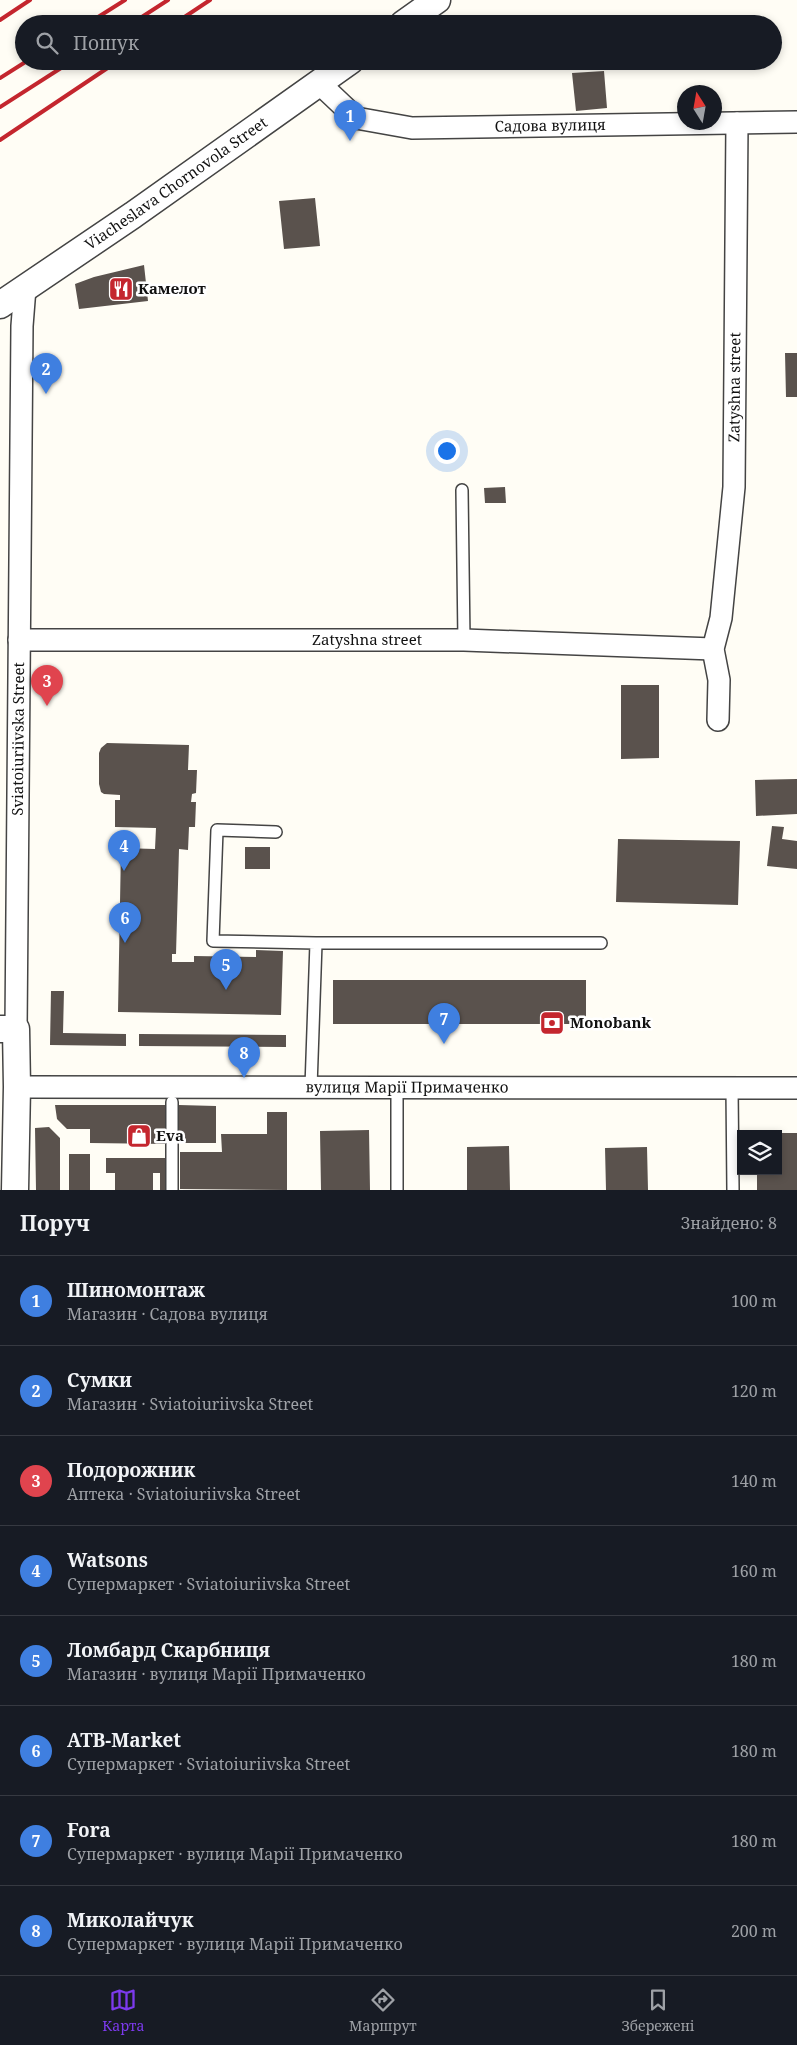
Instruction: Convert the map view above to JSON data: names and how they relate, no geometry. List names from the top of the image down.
{
  "streets": {
    "street": [
      "Садова вулиця",
      "Viacheslava Chornovola Street",
      "Zatyshna street",
      "Sviatoiuriivska Street",
      "вулиця Марії Примаченко"
    ]
  },
  "crossings": [
    ["Садова вулиця", "Viacheslava Chornovola Street"],
    ["Садова вулиця", "Zatyshna street"],
    ["Viacheslava Chornovola Street", "Sviatoiuriivska Street"],
    ["Zatyshna street", "Sviatoiuriivska Street"],
    ["Sviatoiuriivska Street", "вулиця Марії Примаченко"]
  ],
  "places": {
    "restaurant": ["Камелот"],
    "bank": ["Monobank"],
    "shop": ["Eva"]
  },
  "north": "top",
  "page": {
    "search": "Пошук",
    "pins": [
      "1",
      "2",
      "3",
      "4",
      "6",
      "5",
      "7",
      "8"
    ],
    "heading": ["Поруч", "Знайдено: 8"],
    "list": [
      {
        "mark": "1",
        "name": "Шиномонтаж",
        "note": "Магазин · Садова вулиця",
        "value": "100 m"
      },
      {
        "mark": "2",
        "name": "Сумки",
        "note": "Магазин · Sviatoiuriivska Street",
        "value": "120 m"
      },
      {
        "mark": "3",
        "name": "Подорожник",
        "note": "Аптека · Sviatoiuriivska Street",
        "value": "140 m"
      },
      {
        "mark": "4",
        "name": "Watsons",
        "note": "Супермаркет · Sviatoiuriivska Street",
        "value": "160 m"
      },
      {
        "mark": "5",
        "name": "Ломбард Скарбниця",
        "note": "Магазин · вулиця Марії Примаченко",
        "value": "180 m"
      },
      {
        "mark": "6",
        "name": "ATB-Market",
        "note": "Супермаркет · Sviatoiuriivska Street",
        "value": "180 m"
      },
      {
        "mark": "7",
        "name": "Fora",
        "note": "Супермаркет · вулиця Марії Примаченко",
        "value": "180 m"
      },
      {
        "mark": "8",
        "name": "Миколайчук",
        "note": "Супермаркет · вулиця Марії Примаченко",
        "value": "200 m"
      }
    ],
    "nav": ["Карта", "Маршрут", "Збережені"]
  }
}
